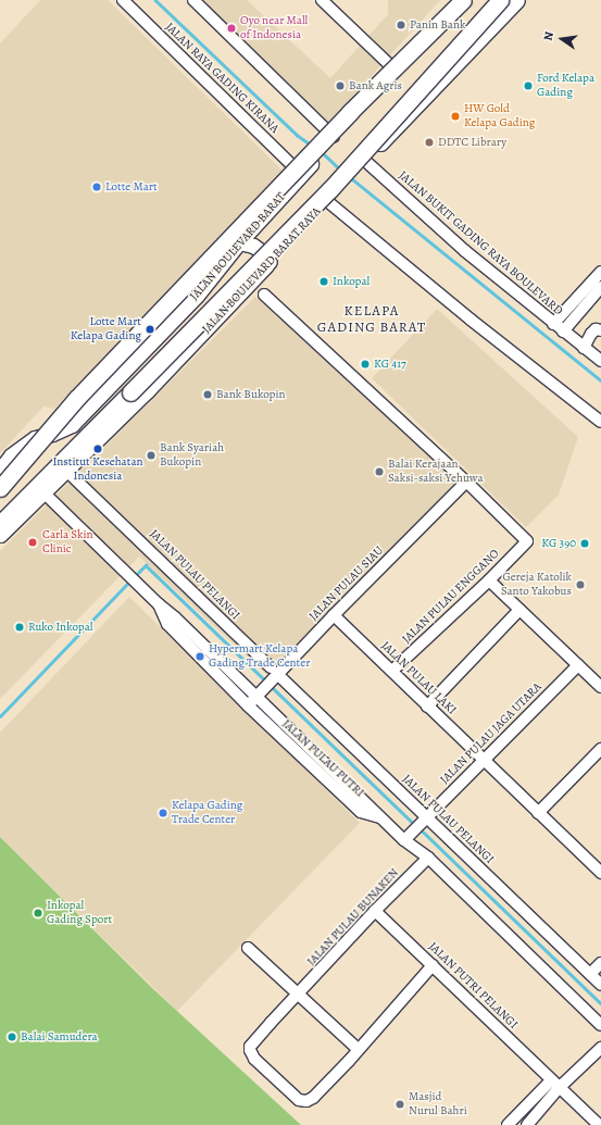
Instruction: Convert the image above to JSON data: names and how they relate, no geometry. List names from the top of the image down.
{
  "streets": {
    "main road": ["JALAN BOULEVARD BARAT", "JALAN BOULEVARD BARAT RAYA"],
    "street": [
      "JALAN RAYA GADING KIRANA",
      "JALAN BUKIT GADING RAYA BOULEVARD",
      "JALAN PULAU PELANGI",
      "JALAN PULAU SIAU",
      "JALAN PULAU ENGGANO",
      "JALAN PULAU LAKI",
      "JALAN PULAU JAGA UTARA",
      "JALAN PULAU PUTRI",
      "JALAN PULAU BUNAKEN",
      "JALAN PUTRI PELANGI"
    ]
  },
  "crossings": [
    ["JALAN RAYA GADING KIRANA", "JALAN BOULEVARD BARAT"],
    ["JALAN BUKIT GADING RAYA BOULEVARD", "JALAN BOULEVARD BARAT RAYA"],
    ["JALAN BOULEVARD BARAT RAYA", "JALAN PULAU PELANGI"],
    ["JALAN BOULEVARD BARAT RAYA", "JALAN PULAU PUTRI"],
    ["JALAN PULAU PELANGI", "JALAN PULAU SIAU"],
    ["JALAN PULAU PELANGI", "JALAN PULAU JAGA UTARA"],
    ["JALAN PULAU SIAU", "JALAN PULAU ENGGANO"],
    ["JALAN PULAU SIAU", "JALAN PULAU LAKI"],
    ["JALAN PULAU SIAU", "JALAN PULAU PUTRI"],
    ["JALAN PULAU ENGGANO", "JALAN PULAU LAKI"],
    ["JALAN PULAU LAKI", "JALAN PULAU JAGA UTARA"],
    ["JALAN PULAU JAGA UTARA", "JALAN PULAU PUTRI"],
    ["JALAN PULAU PUTRI", "JALAN PULAU BUNAKEN"],
    ["JALAN PULAU BUNAKEN", "JALAN PUTRI PELANGI"]
  ],
  "districts": ["KELAPA GADING BARAT"],
  "places": [
    "Panin Bank",
    "Oyo near Mall of Indonesia",
    "Bank Agris",
    "Ford Kelapa Gading",
    "HW Gold Kelapa Gading",
    "DDTC Library",
    "Lotte Mart",
    "Inkopal",
    "Lotte Mart Kelapa Gading",
    "KG 417",
    "Bank Bukopin",
    "Institut Kesehatan Indonesia",
    "Bank Syariah Bukopin",
    "Balai Kerajaan Saksi-saksi Yehuwa",
    "Carla Skin Clinic",
    "KG 390",
    "Gereja Katolik Santo Yakobus",
    "Ruko Inkopal",
    "Hypermart Kelapa Gading Trade Center",
    "Kelapa Gading Trade Center",
    "Inkopal Gading Sport",
    "Balai Samudera",
    "Masjid Nurul Bahri"
  ],
  "north": "left"
}
